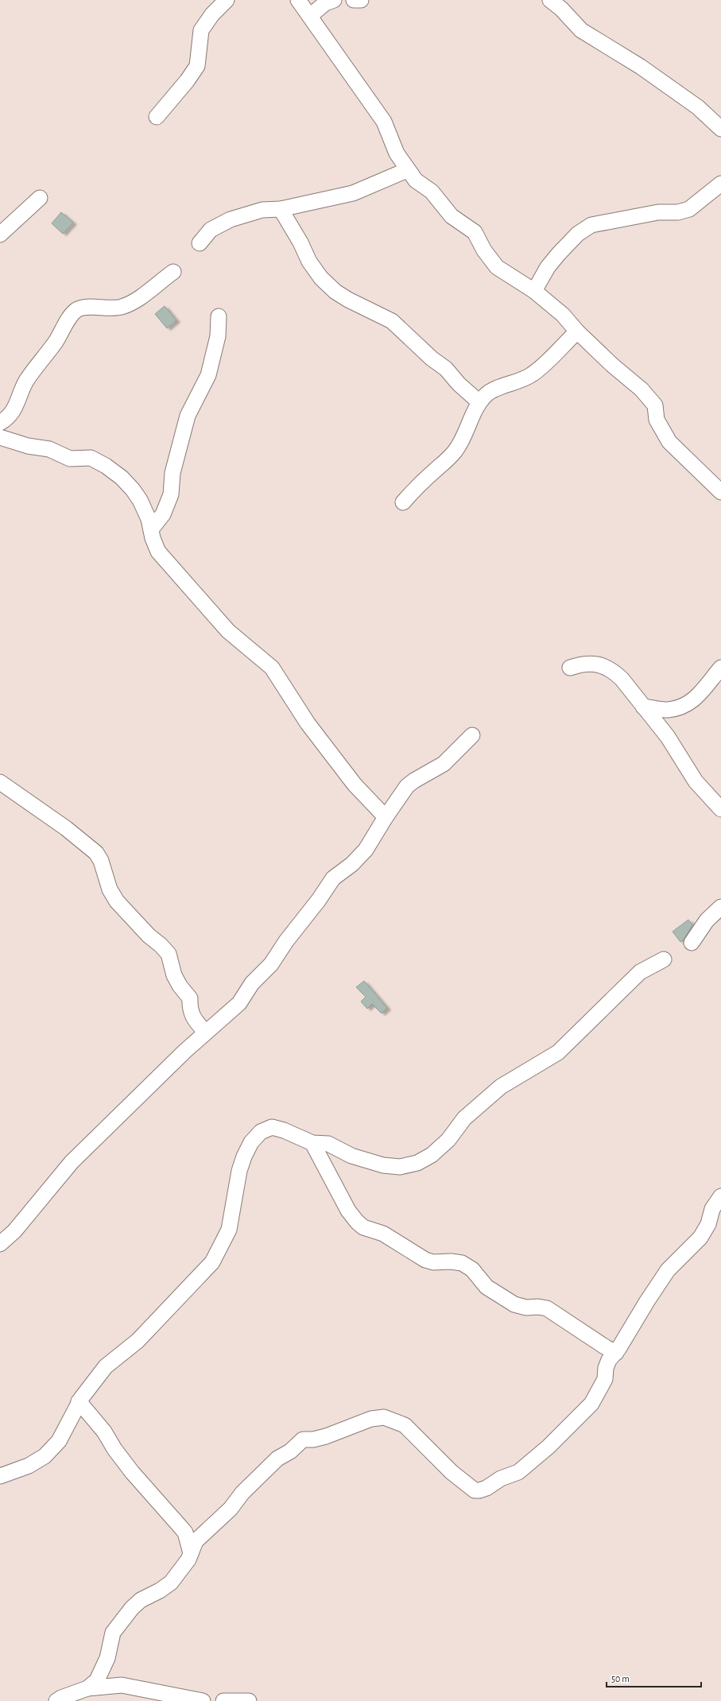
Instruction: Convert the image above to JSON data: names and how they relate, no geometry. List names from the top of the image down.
{
  "scale_bar": "50 m"
}
